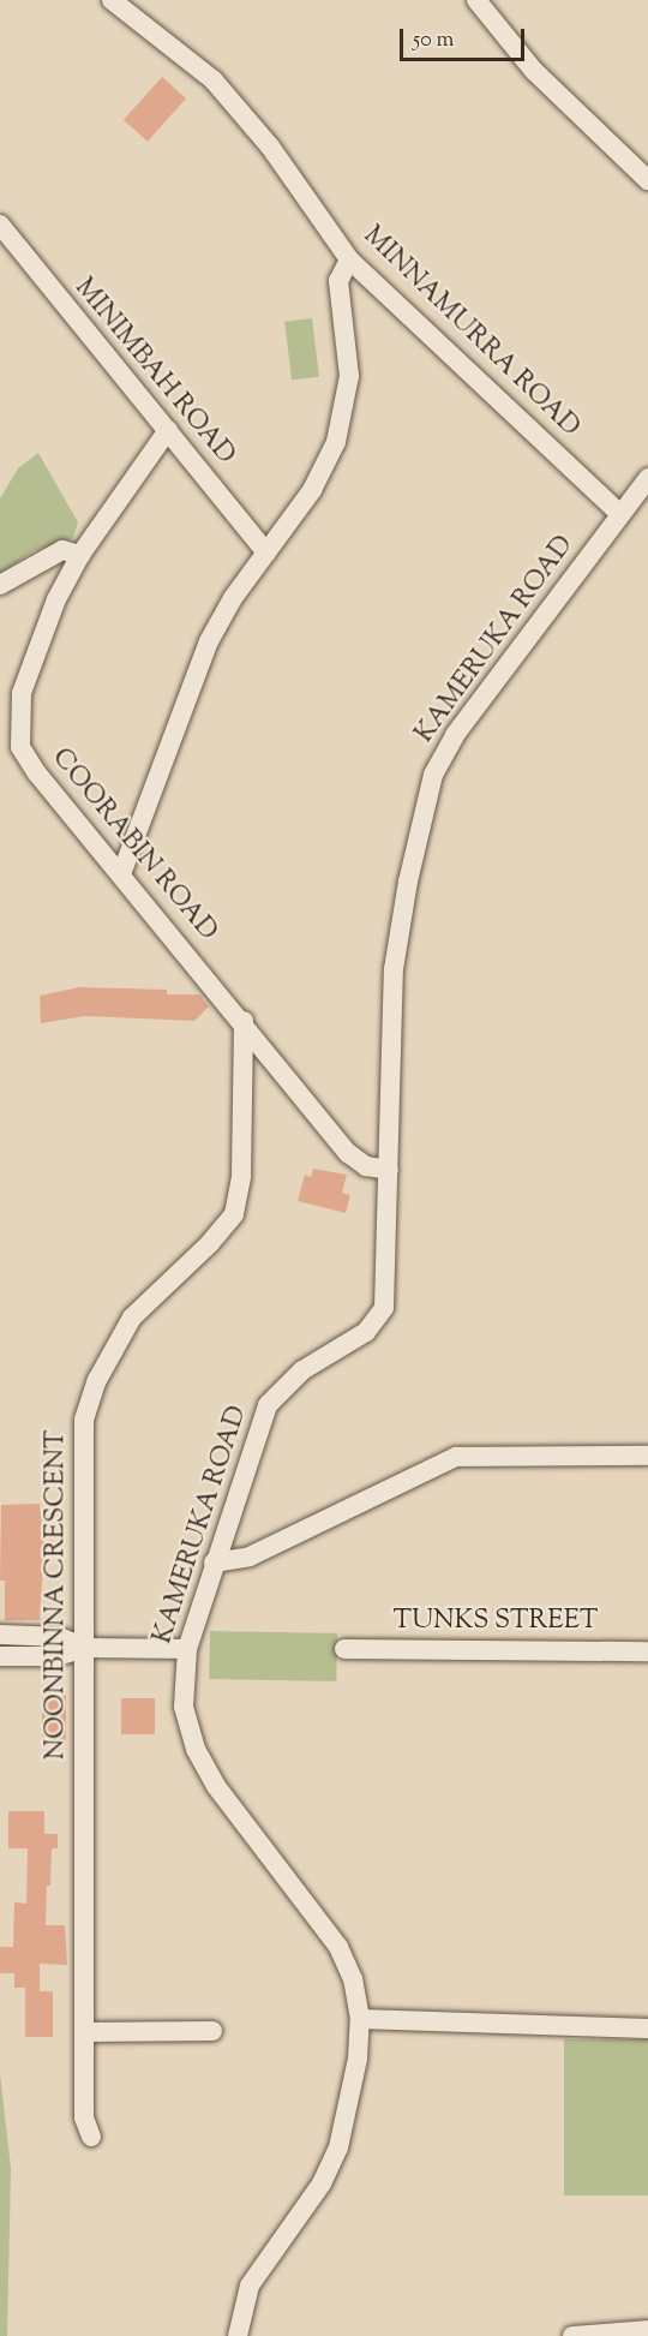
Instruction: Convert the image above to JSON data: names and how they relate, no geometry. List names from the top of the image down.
{
  "streets": {
    "street": [
      "MINNAMURRA ROAD",
      "MINIMBAH ROAD",
      "KAMERUKA ROAD",
      "COORABIN ROAD",
      "NOONBINNA CRESCENT",
      "TUNKS STREET"
    ]
  },
  "crossings": [
    ["MINNAMURRA ROAD", "KAMERUKA ROAD"],
    ["MINIMBAH ROAD", "COORABIN ROAD"],
    ["KAMERUKA ROAD", "COORABIN ROAD"],
    ["COORABIN ROAD", "NOONBINNA CRESCENT"]
  ],
  "scale_bar": "50 m"
}
